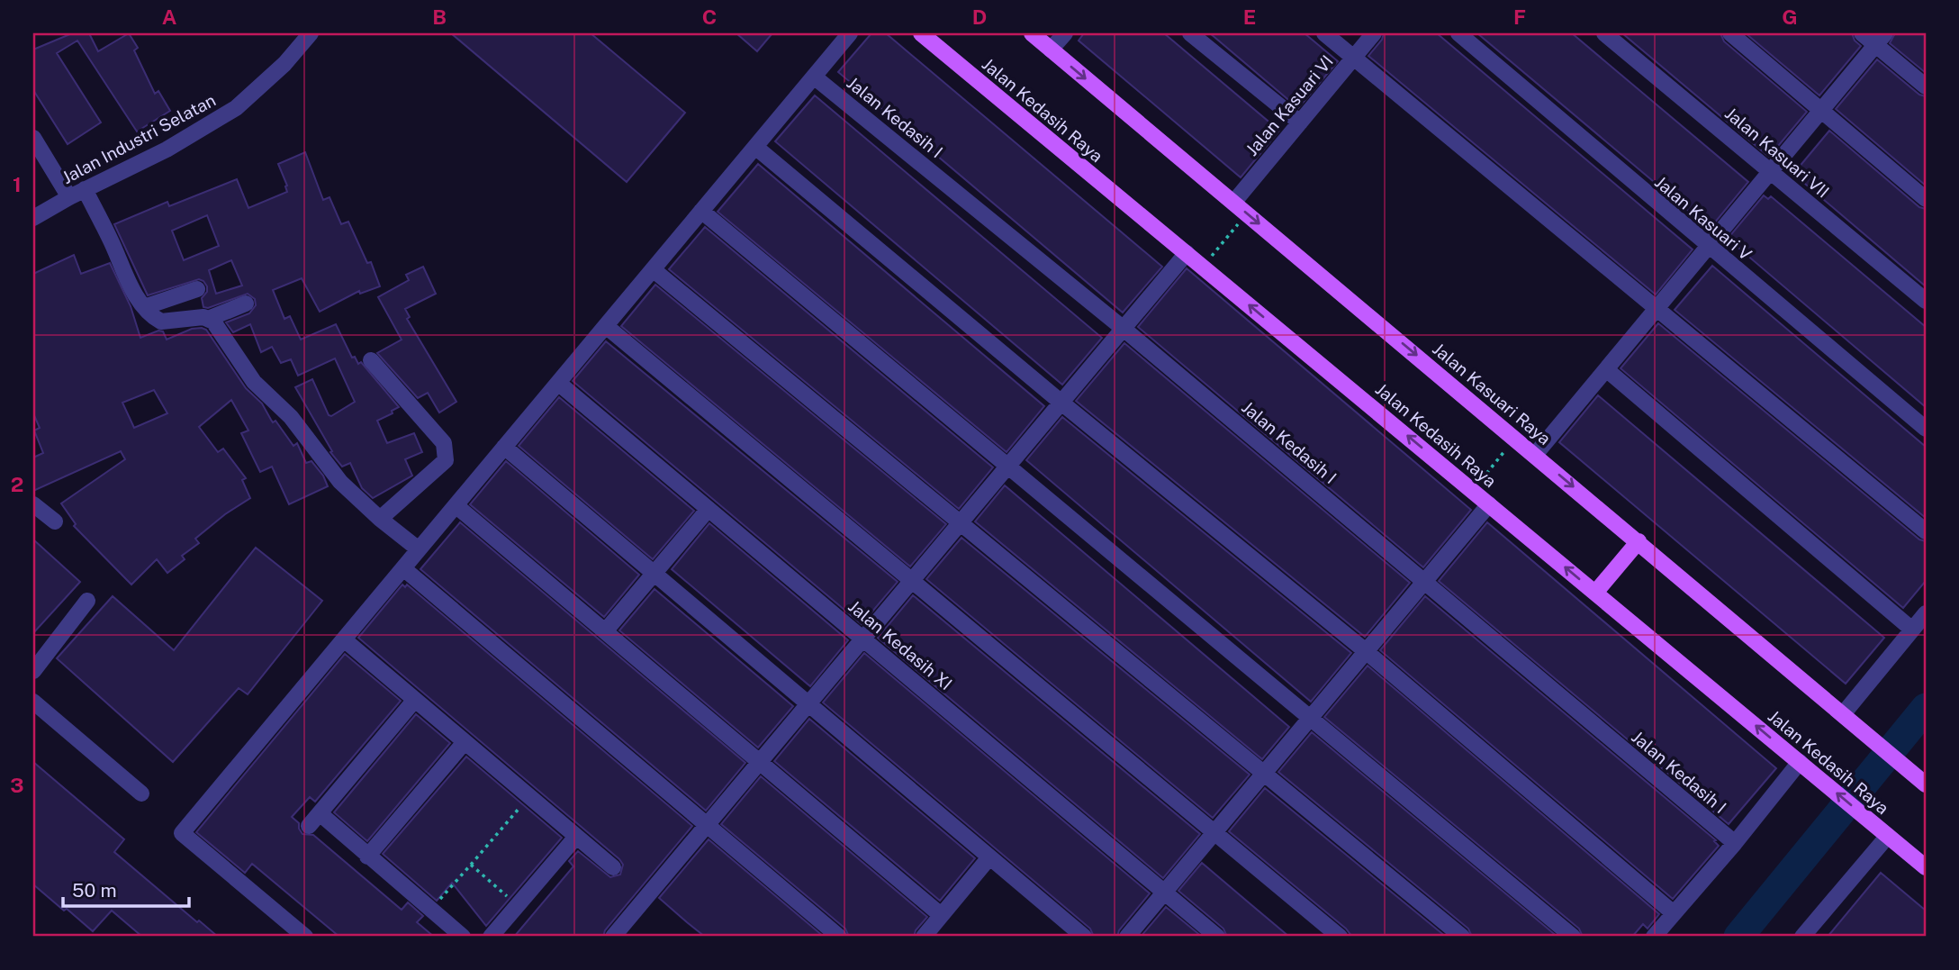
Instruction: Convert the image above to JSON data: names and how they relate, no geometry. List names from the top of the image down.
{
  "streets": {
    "main road": ["Jalan Kedasih Raya", "Jalan Kasuari Raya"],
    "street": [
      "Jalan Kasuari VI",
      "Jalan Kedasih I",
      "Jalan Industri Selatan",
      "Jalan Kasuari VII",
      "Jalan Kasuari V",
      "Jalan Kedasih XI"
    ]
  },
  "crossings": [
    ["Jalan Kasuari VI", "Jalan Kasuari Raya"]
  ],
  "one_way": ["Jalan Kedasih Raya", "Jalan Kasuari Raya"],
  "scale_bar": "50 m",
  "grid": {
    "columns": [
      "A",
      "B",
      "C",
      "D",
      "E",
      "F",
      "G"
    ],
    "rows": ["1", "2", "3"]
  }
}
